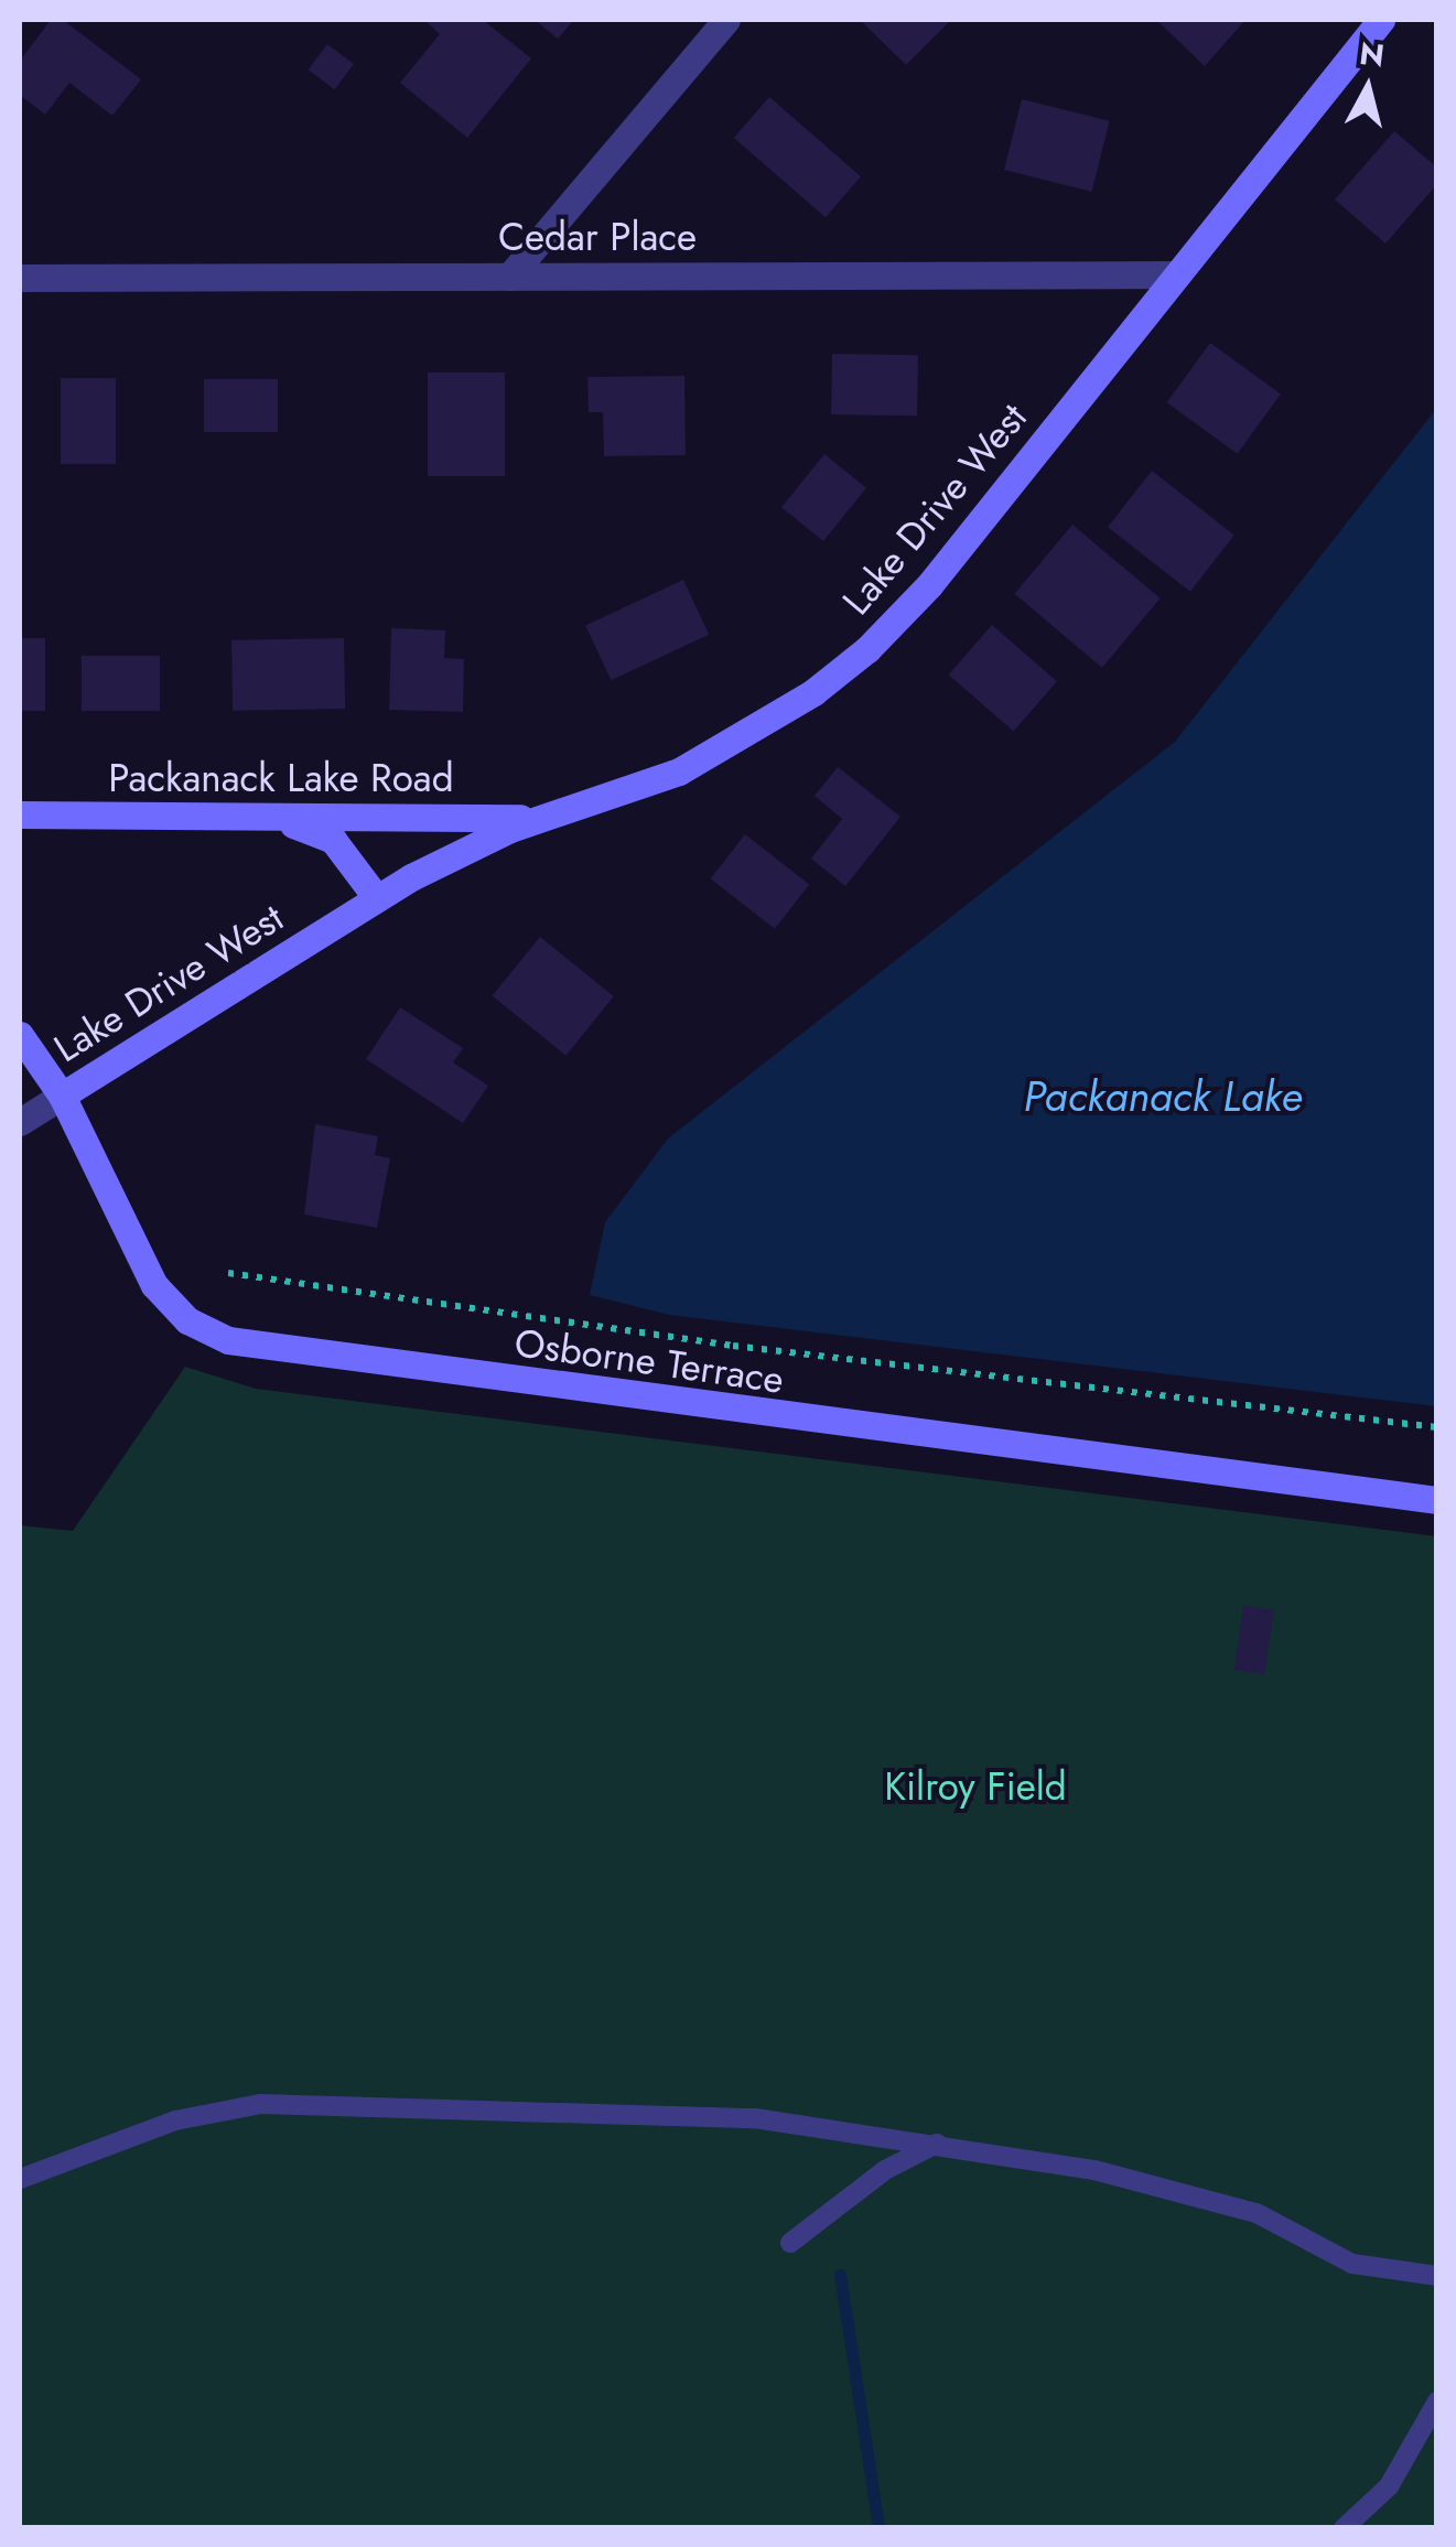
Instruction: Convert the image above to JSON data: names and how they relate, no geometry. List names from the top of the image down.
{
  "streets": {
    "street": [
      "Cedar Place",
      "Lake Drive West",
      "Packanack Lake Road",
      "Osborne Terrace"
    ]
  },
  "crossings": [
    ["Cedar Place", "Lake Drive West"],
    ["Lake Drive West", "Packanack Lake Road"],
    ["Lake Drive West", "Osborne Terrace"]
  ],
  "water": ["Packanack Lake"],
  "parks": ["Kilroy Field"],
  "north": "top"
}
